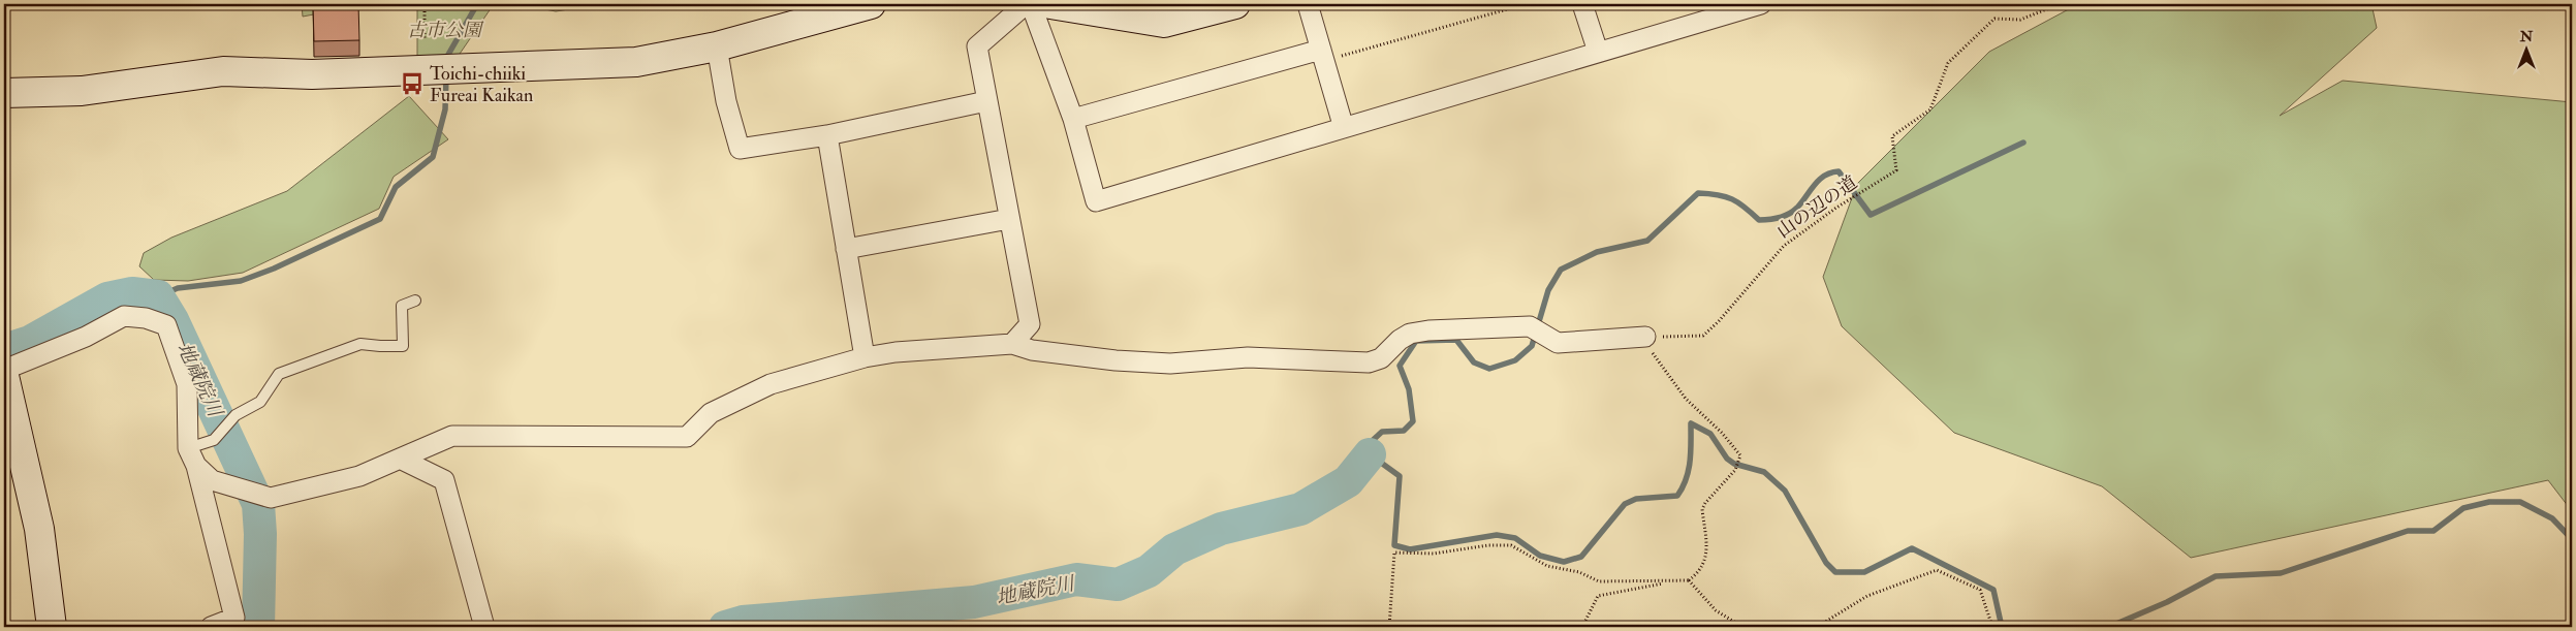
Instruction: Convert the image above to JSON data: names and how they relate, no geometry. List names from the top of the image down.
{
  "streets": {
    "path": ["山の辺の道"]
  },
  "water": ["地蔵院川"],
  "parks": ["古市公園"],
  "places": {
    "bus stop": ["Toichi-chiiki Fureai Kaikan"]
  },
  "north": "top"
}
